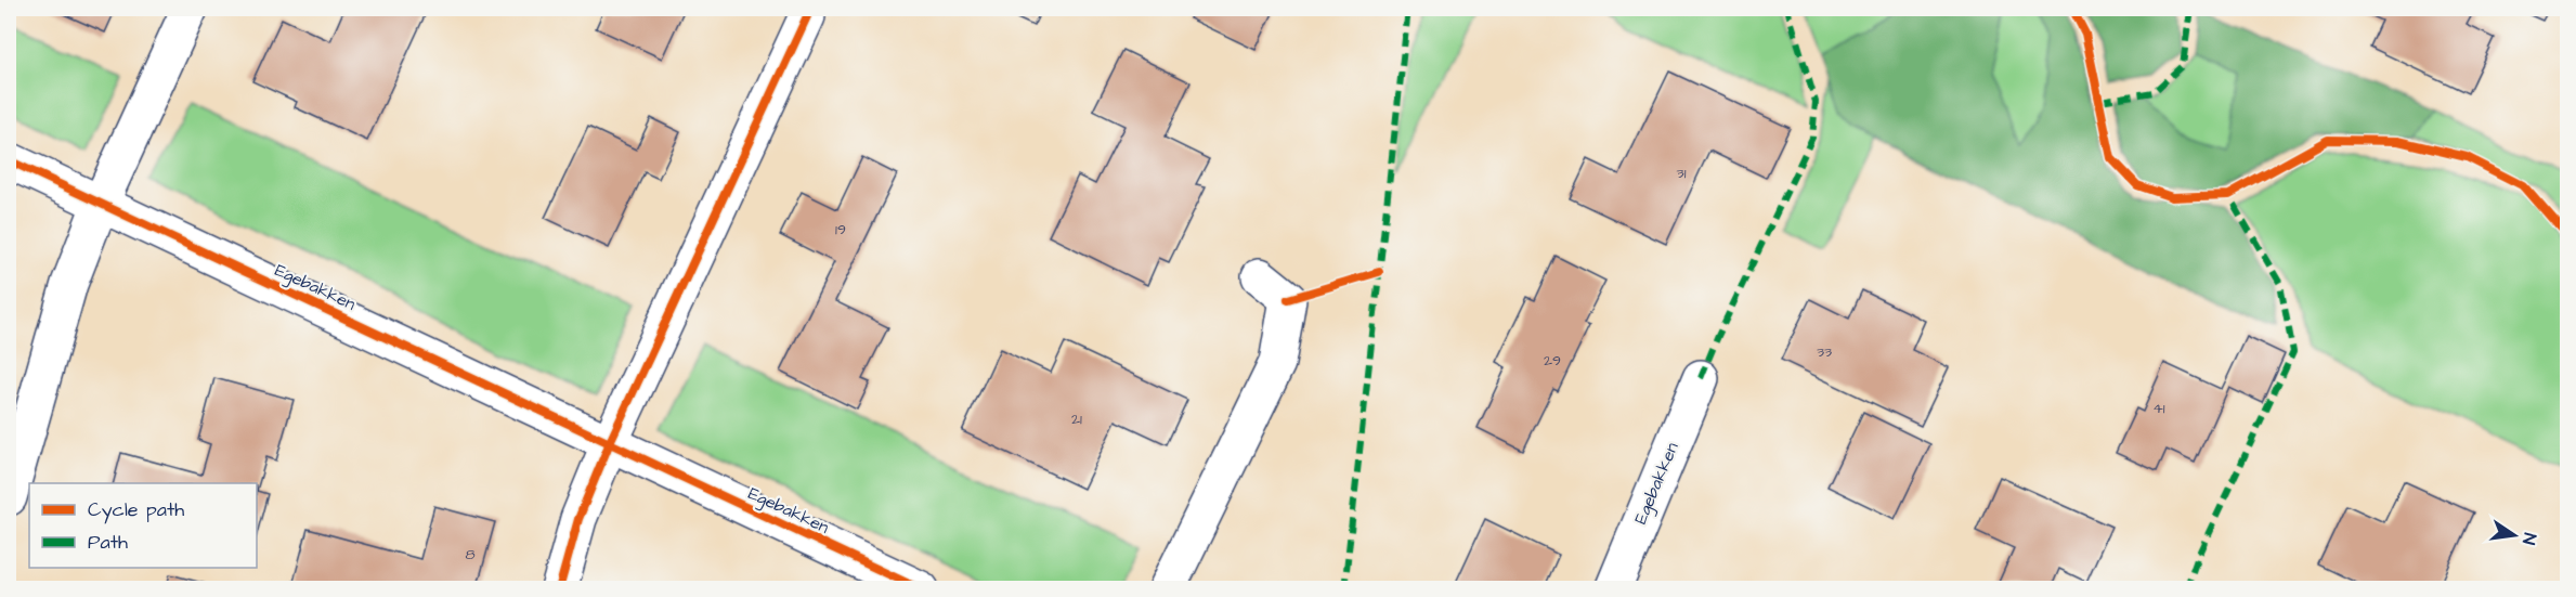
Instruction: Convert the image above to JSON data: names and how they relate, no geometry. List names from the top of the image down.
{
  "streets": {
    "street": ["Egebakken"]
  },
  "house_numbers": [
    "31",
    "19",
    "33",
    "29",
    "41",
    "21",
    "8"
  ],
  "legend": ["Cycle path", "Path"],
  "north": "right"
}
